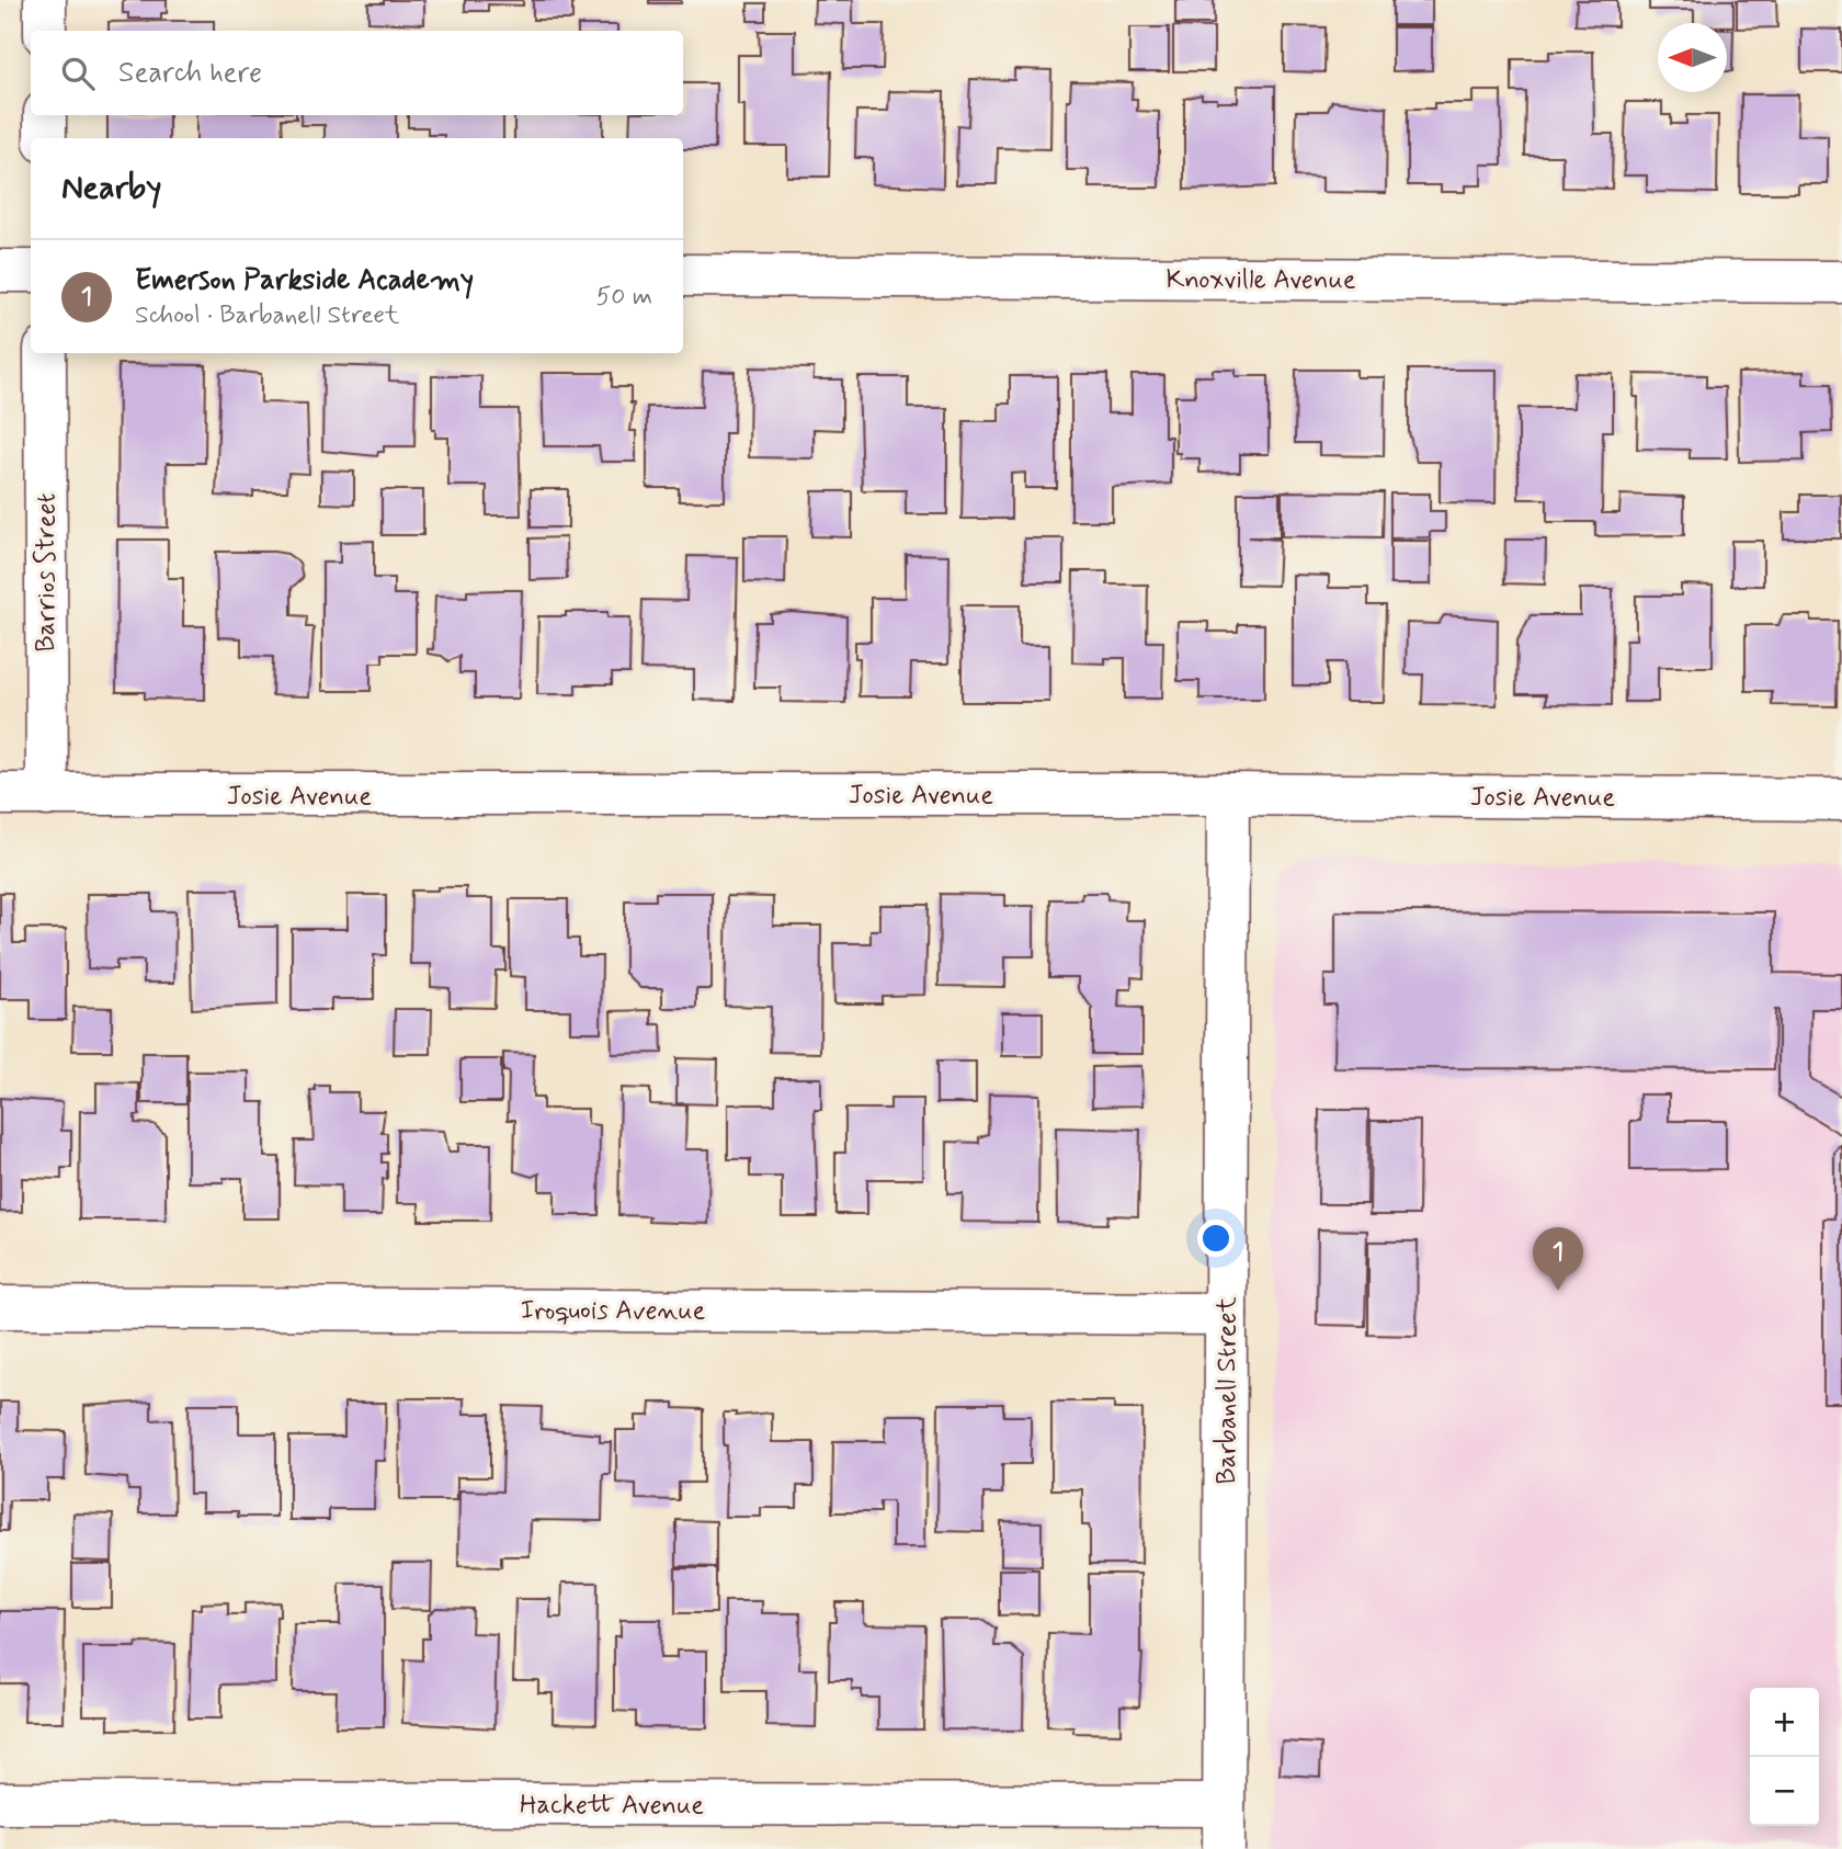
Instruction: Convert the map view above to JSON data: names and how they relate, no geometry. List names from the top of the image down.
{
  "streets": {
    "street": [
      "Knoxville Avenue",
      "Barrios Street",
      "Josie Avenue",
      "Iroquois Avenue",
      "Barbanell Street",
      "Hackett Avenue"
    ]
  },
  "crossings": [
    ["Barrios Street", "Josie Avenue"],
    ["Josie Avenue", "Barbanell Street"],
    ["Iroquois Avenue", "Barbanell Street"],
    ["Barbanell Street", "Hackett Avenue"]
  ],
  "north": "left",
  "page": {
    "search": "Search here",
    "heading": "Nearby",
    "list": [
      {
        "mark": "1",
        "name": "Emerson Parkside Academy",
        "note": "School · Barbanell Street",
        "value": "50 m"
      }
    ],
    "pins": "1",
    "map_buttons": ["+", "−"]
  }
}
